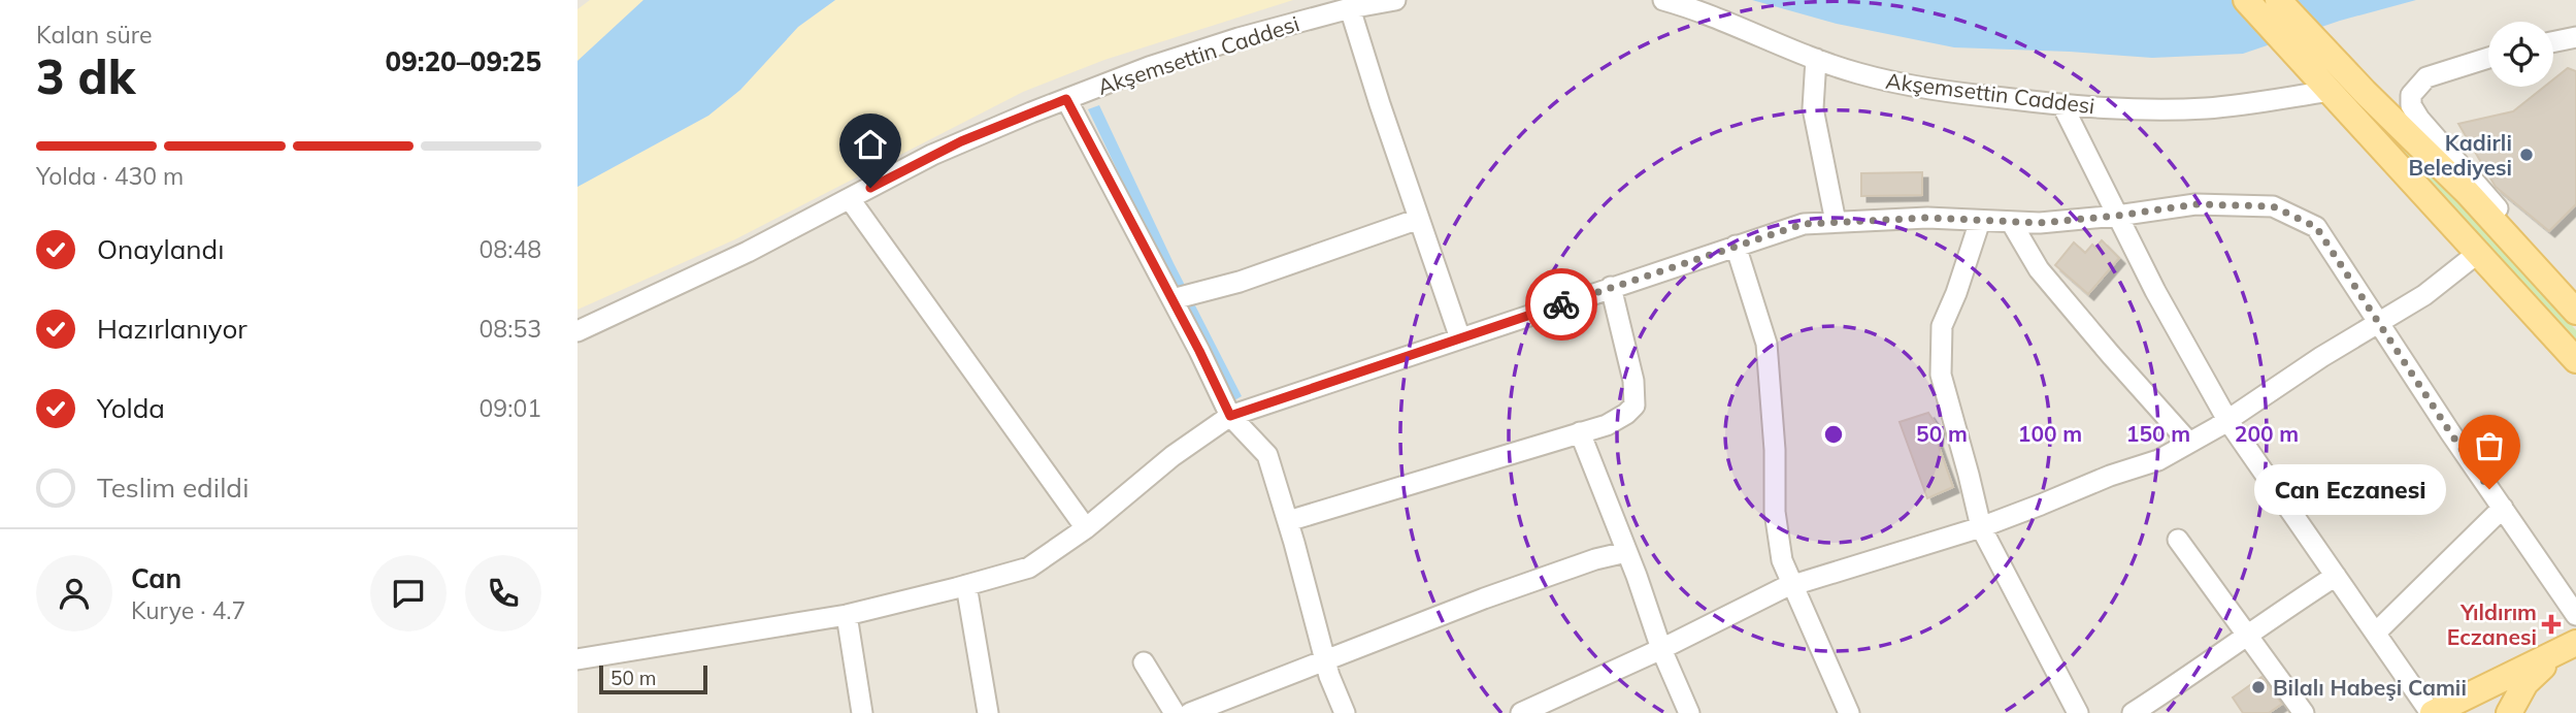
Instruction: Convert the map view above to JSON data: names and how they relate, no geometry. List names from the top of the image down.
{
  "streets": {
    "street": ["Akşemsettin Caddesi"]
  },
  "places": {
    "other": ["Kadirli Belediyesi", "Can Eczanesi", "Bilalı Habeşi Camii"],
    "health": ["Yıldırım Eczanesi"]
  },
  "scale_bar": "50 m",
  "page": {
    "heading": ["3 dk", "Kalan süre", "09:20–09:25"],
    "panel": ["Can", "Kurye · 4.7"],
    "bar": "Yolda · 430 m",
    "list": [
      ["Onaylandı", "08:48"],
      ["Hazırlanıyor", "08:53"],
      ["Yolda", "09:01"],
      "Teslim edildi"
    ],
    "bubble": "Can Eczanesi",
    "scale": "50 m"
  },
  "rings": [
    "50 m",
    "100 m",
    "150 m",
    "200 m"
  ]
}
